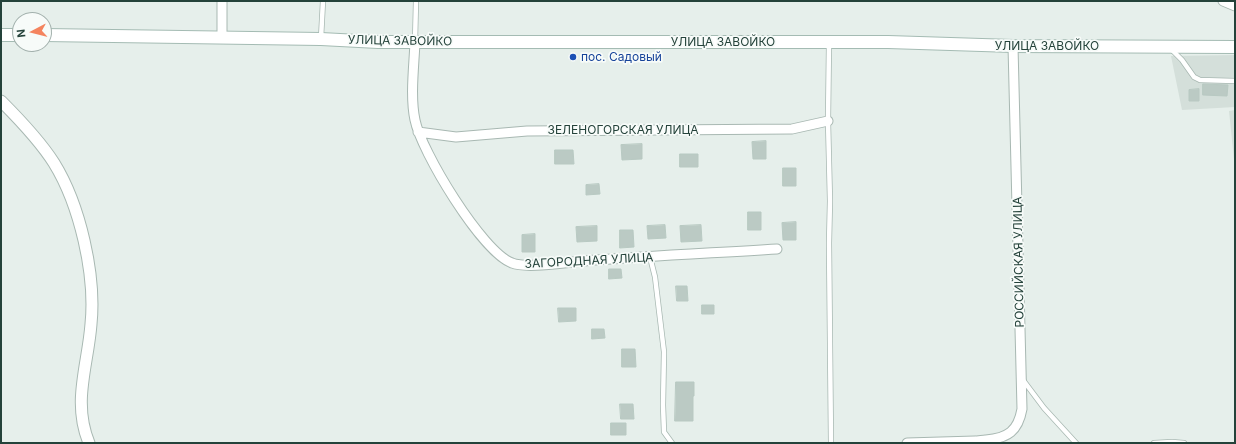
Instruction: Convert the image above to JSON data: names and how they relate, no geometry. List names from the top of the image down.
{
  "streets": {
    "main road": ["УЛИЦА ЗАВОЙКО"],
    "street": ["ЗЕЛЕНОГОРСКАЯ УЛИЦА", "ЗАГОРОДНАЯ УЛИЦА", "РОССИЙСКАЯ УЛИЦА"]
  },
  "crossings": [
    ["УЛИЦА ЗАВОЙКО", "ЗАГОРОДНАЯ УЛИЦА"],
    ["УЛИЦА ЗАВОЙКО", "РОССИЙСКАЯ УЛИЦА"],
    ["ЗЕЛЕНОГОРСКАЯ УЛИЦА", "ЗАГОРОДНАЯ УЛИЦА"]
  ],
  "places": ["пос. Садовый"],
  "north": "left"
}
